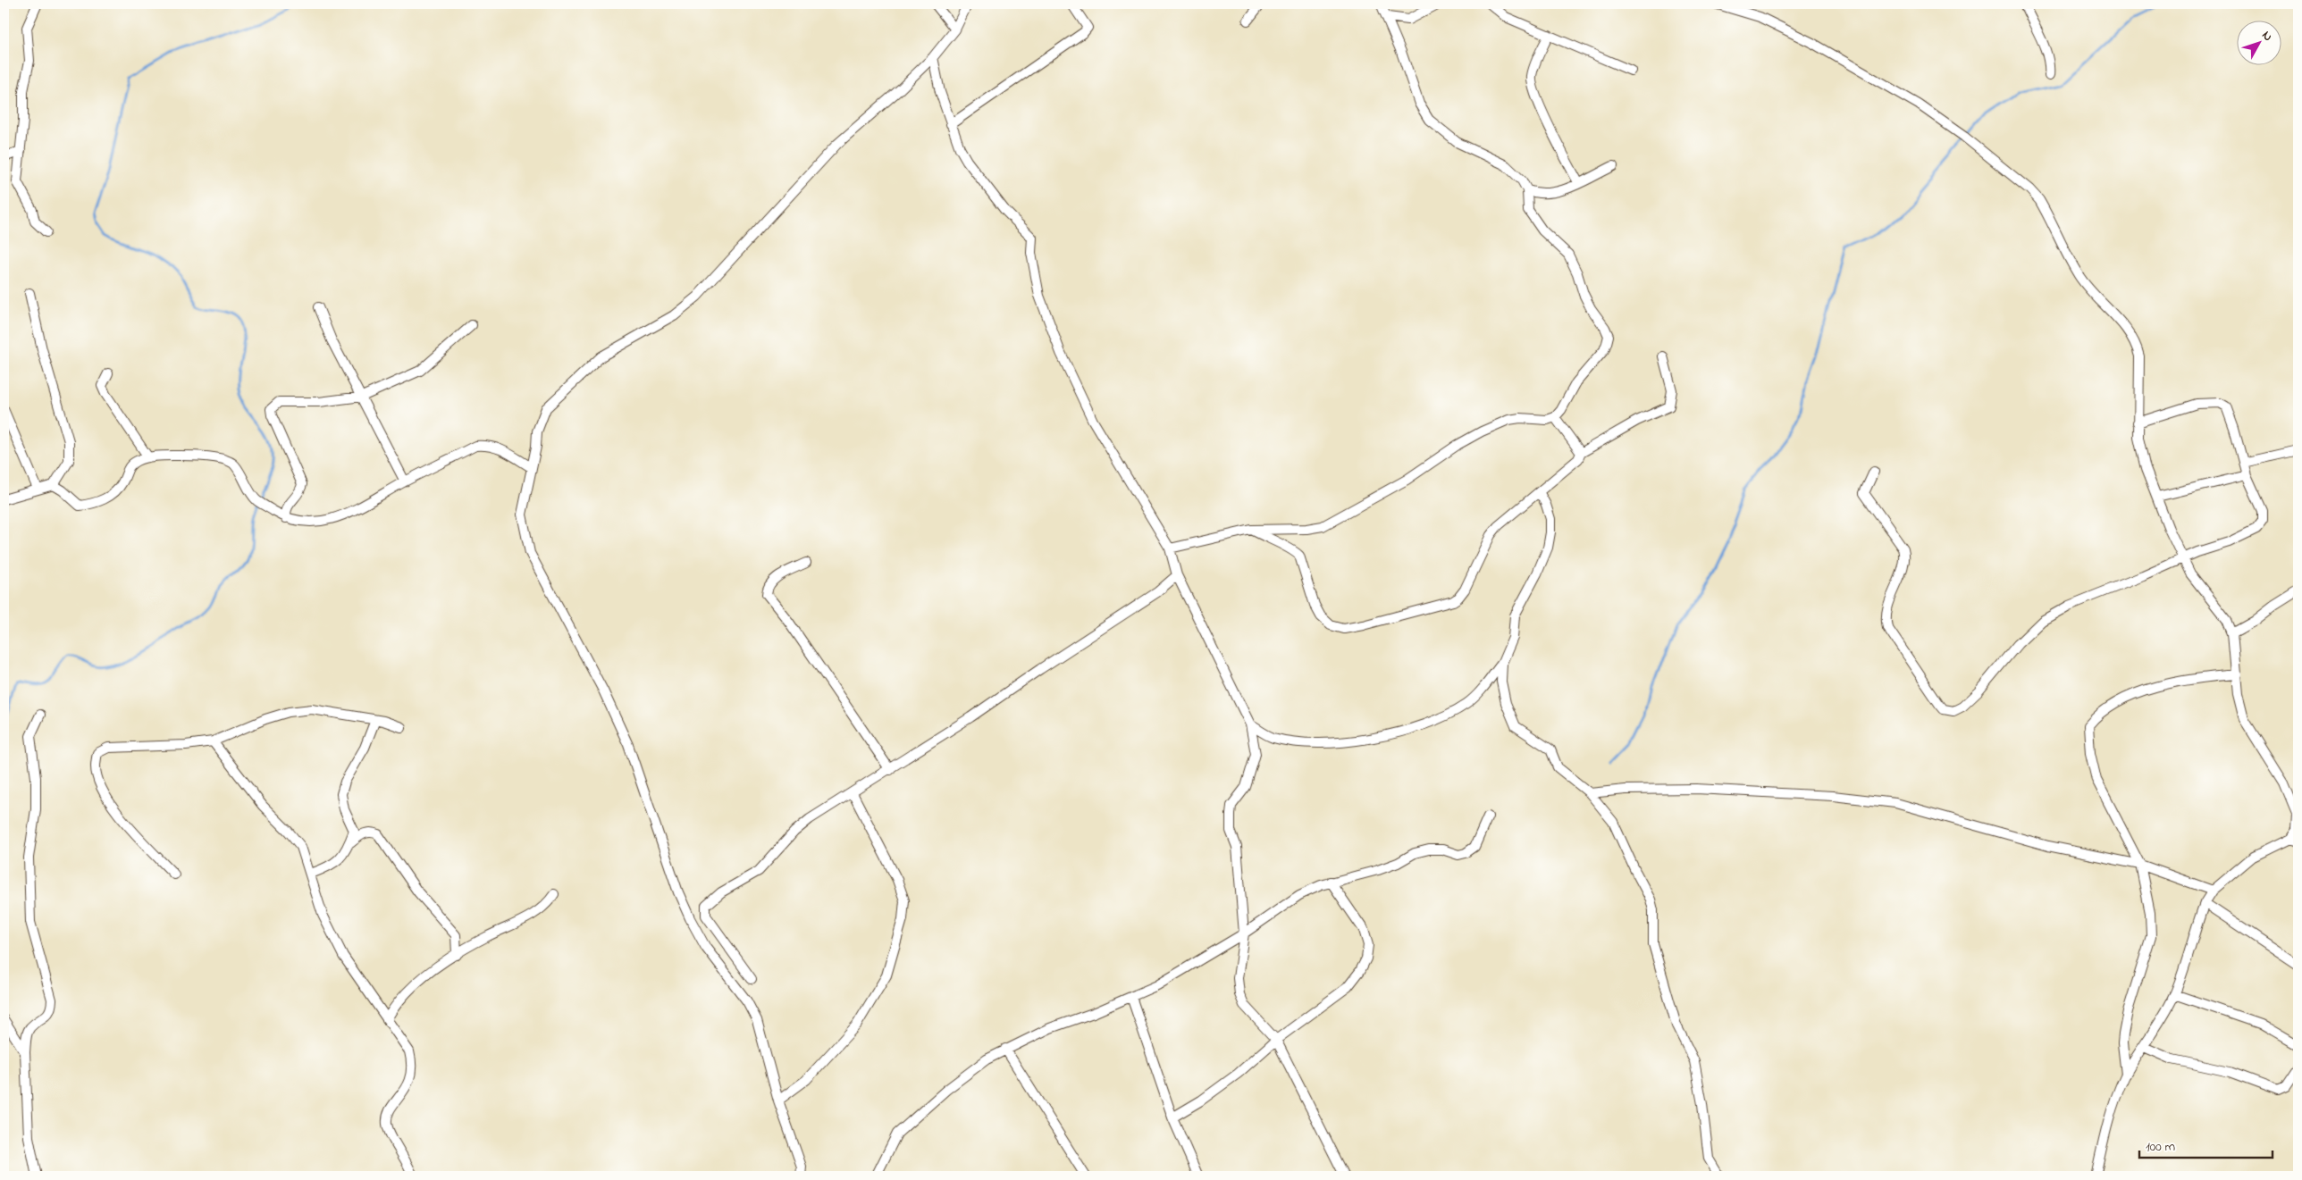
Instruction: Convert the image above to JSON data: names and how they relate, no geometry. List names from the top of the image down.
{
  "scale_bar": "100 m",
  "north": "top right"
}
